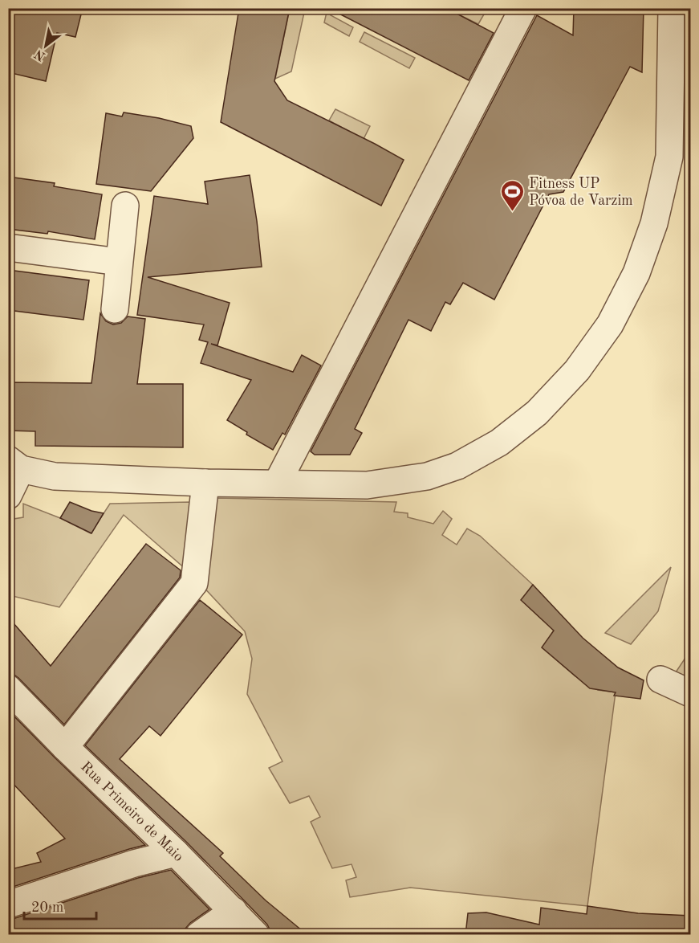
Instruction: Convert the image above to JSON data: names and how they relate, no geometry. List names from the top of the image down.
{
  "streets": {
    "street": ["Rua Primeiro de Maio"]
  },
  "places": {
    "sports": ["Fitness UP Póvoa de Varzim"]
  },
  "scale_bar": "20 m",
  "north": "bottom left"
}
